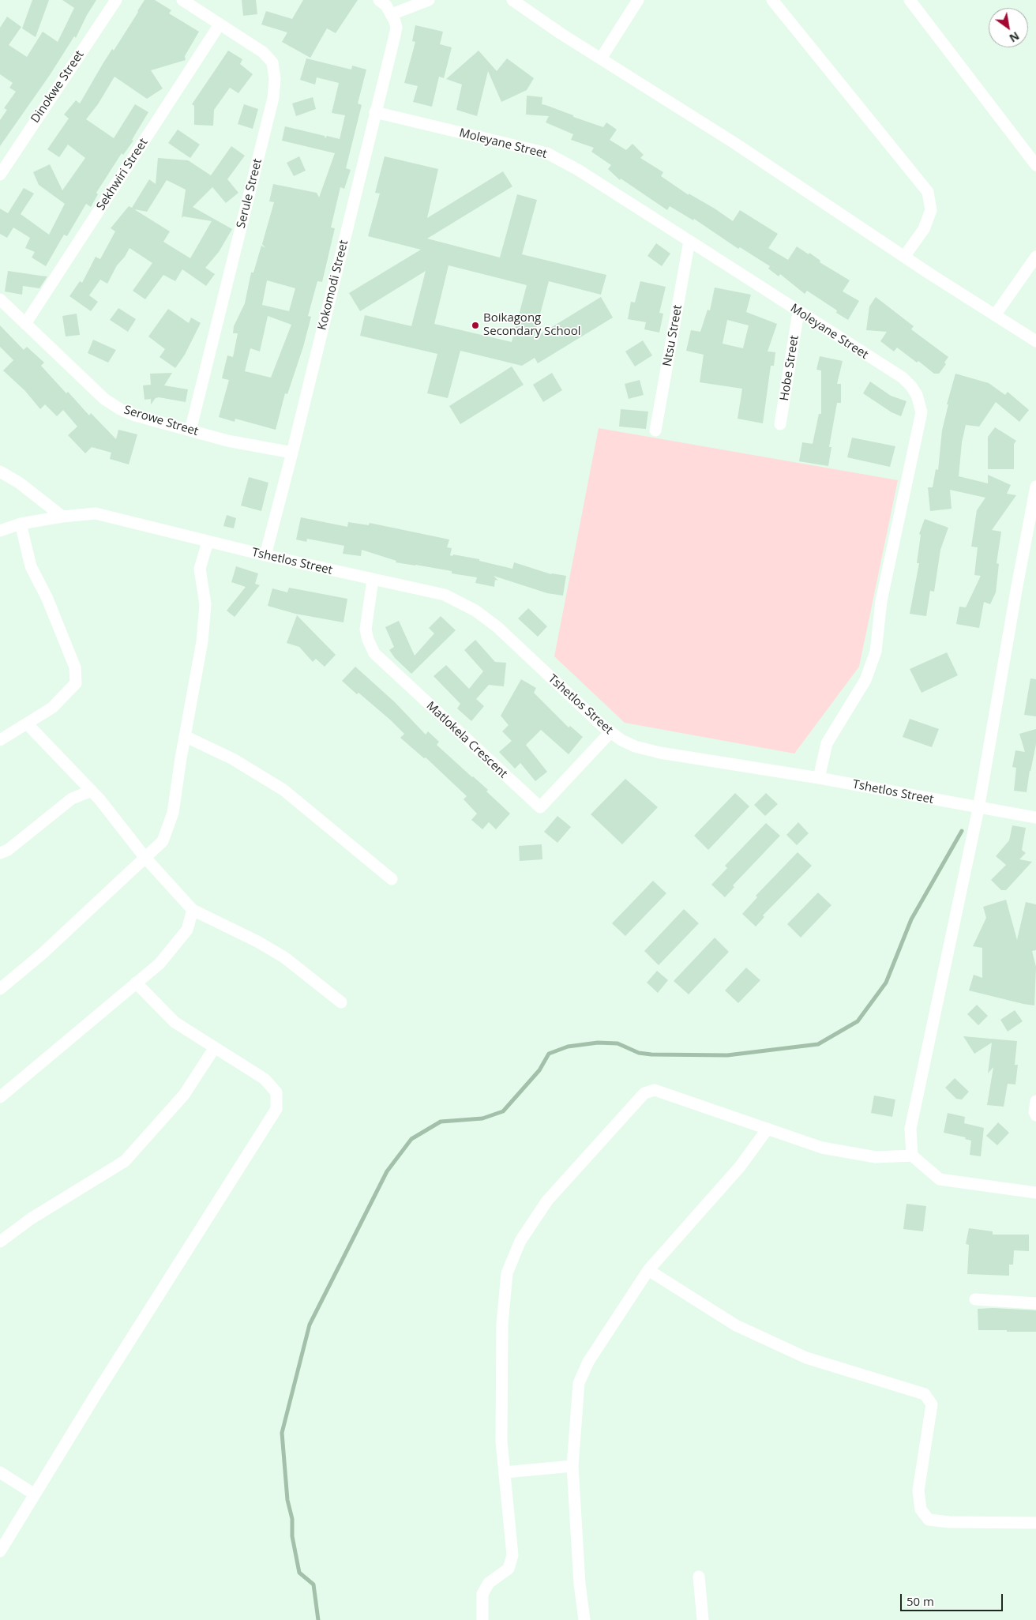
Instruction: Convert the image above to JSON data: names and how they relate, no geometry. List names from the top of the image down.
{
  "streets": {
    "street": [
      "Dinokwe Street",
      "Moleyane Street",
      "Sekhwiri Street",
      "Serule Street",
      "Kokomodi Street",
      "Ntsu Street",
      "Hobe Street",
      "Serowe Street",
      "Tshetlos Street",
      "Matlokela Crescent"
    ]
  },
  "crossings": [
    ["Moleyane Street", "Kokomodi Street"],
    ["Moleyane Street", "Ntsu Street"],
    ["Moleyane Street", "Hobe Street"],
    ["Moleyane Street", "Tshetlos Street"],
    ["Sekhwiri Street", "Serule Street"],
    ["Sekhwiri Street", "Serowe Street"],
    ["Serule Street", "Serowe Street"],
    ["Kokomodi Street", "Serowe Street"],
    ["Kokomodi Street", "Tshetlos Street"],
    ["Tshetlos Street", "Matlokela Crescent"]
  ],
  "places": ["Boikagong Secondary School"],
  "scale_bar": "50 m",
  "north": "bottom right"
}
